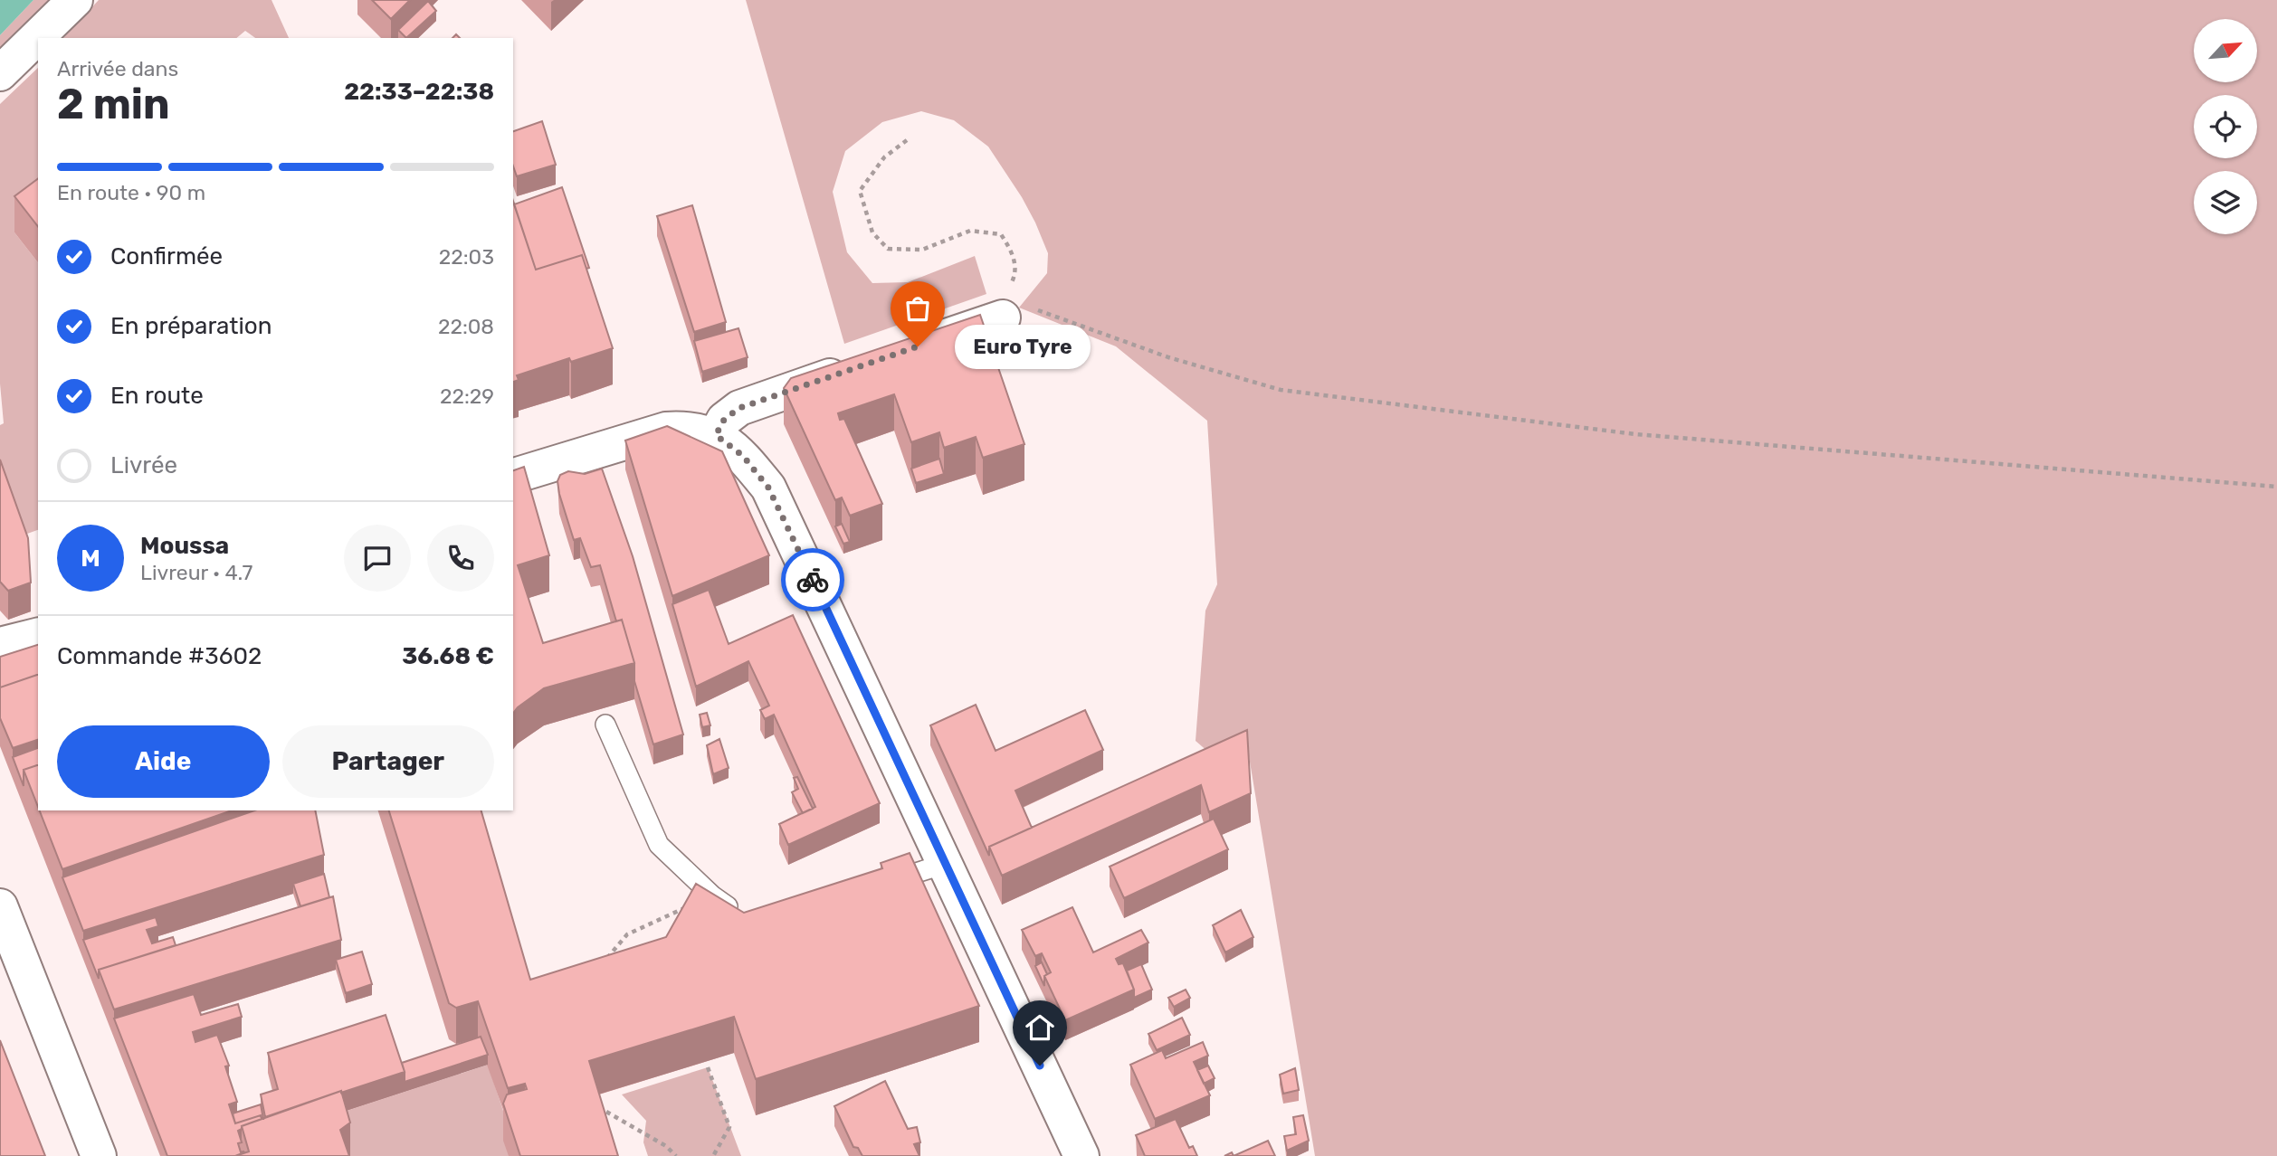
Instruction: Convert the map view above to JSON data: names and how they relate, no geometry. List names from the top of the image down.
{
  "places": ["Euro Tyre"],
  "north": "top right",
  "page": {
    "heading": ["2 min", "Arrivée dans", "22:33–22:38"],
    "panel": [
      "Moussa",
      "Livreur · 4.7",
      "Commande #3602",
      "36.68 €"
    ],
    "bar": "En route · 90 m",
    "list": [
      ["Confirmée", "22:03"],
      ["En préparation", "22:08"],
      ["En route", "22:29"],
      "Livrée"
    ],
    "bubble": "Euro Tyre",
    "round": "M",
    "buttons": ["Aide", "Partager"]
  }
}
